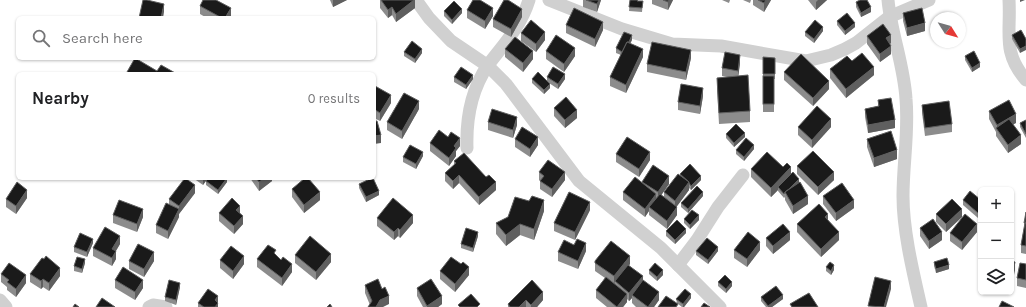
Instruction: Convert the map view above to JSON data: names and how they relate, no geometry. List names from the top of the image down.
{
  "north": "bottom right",
  "page": {
    "search": "Search here",
    "heading": ["Nearby", "0 results"],
    "map_buttons": ["+", "−"]
  }
}
